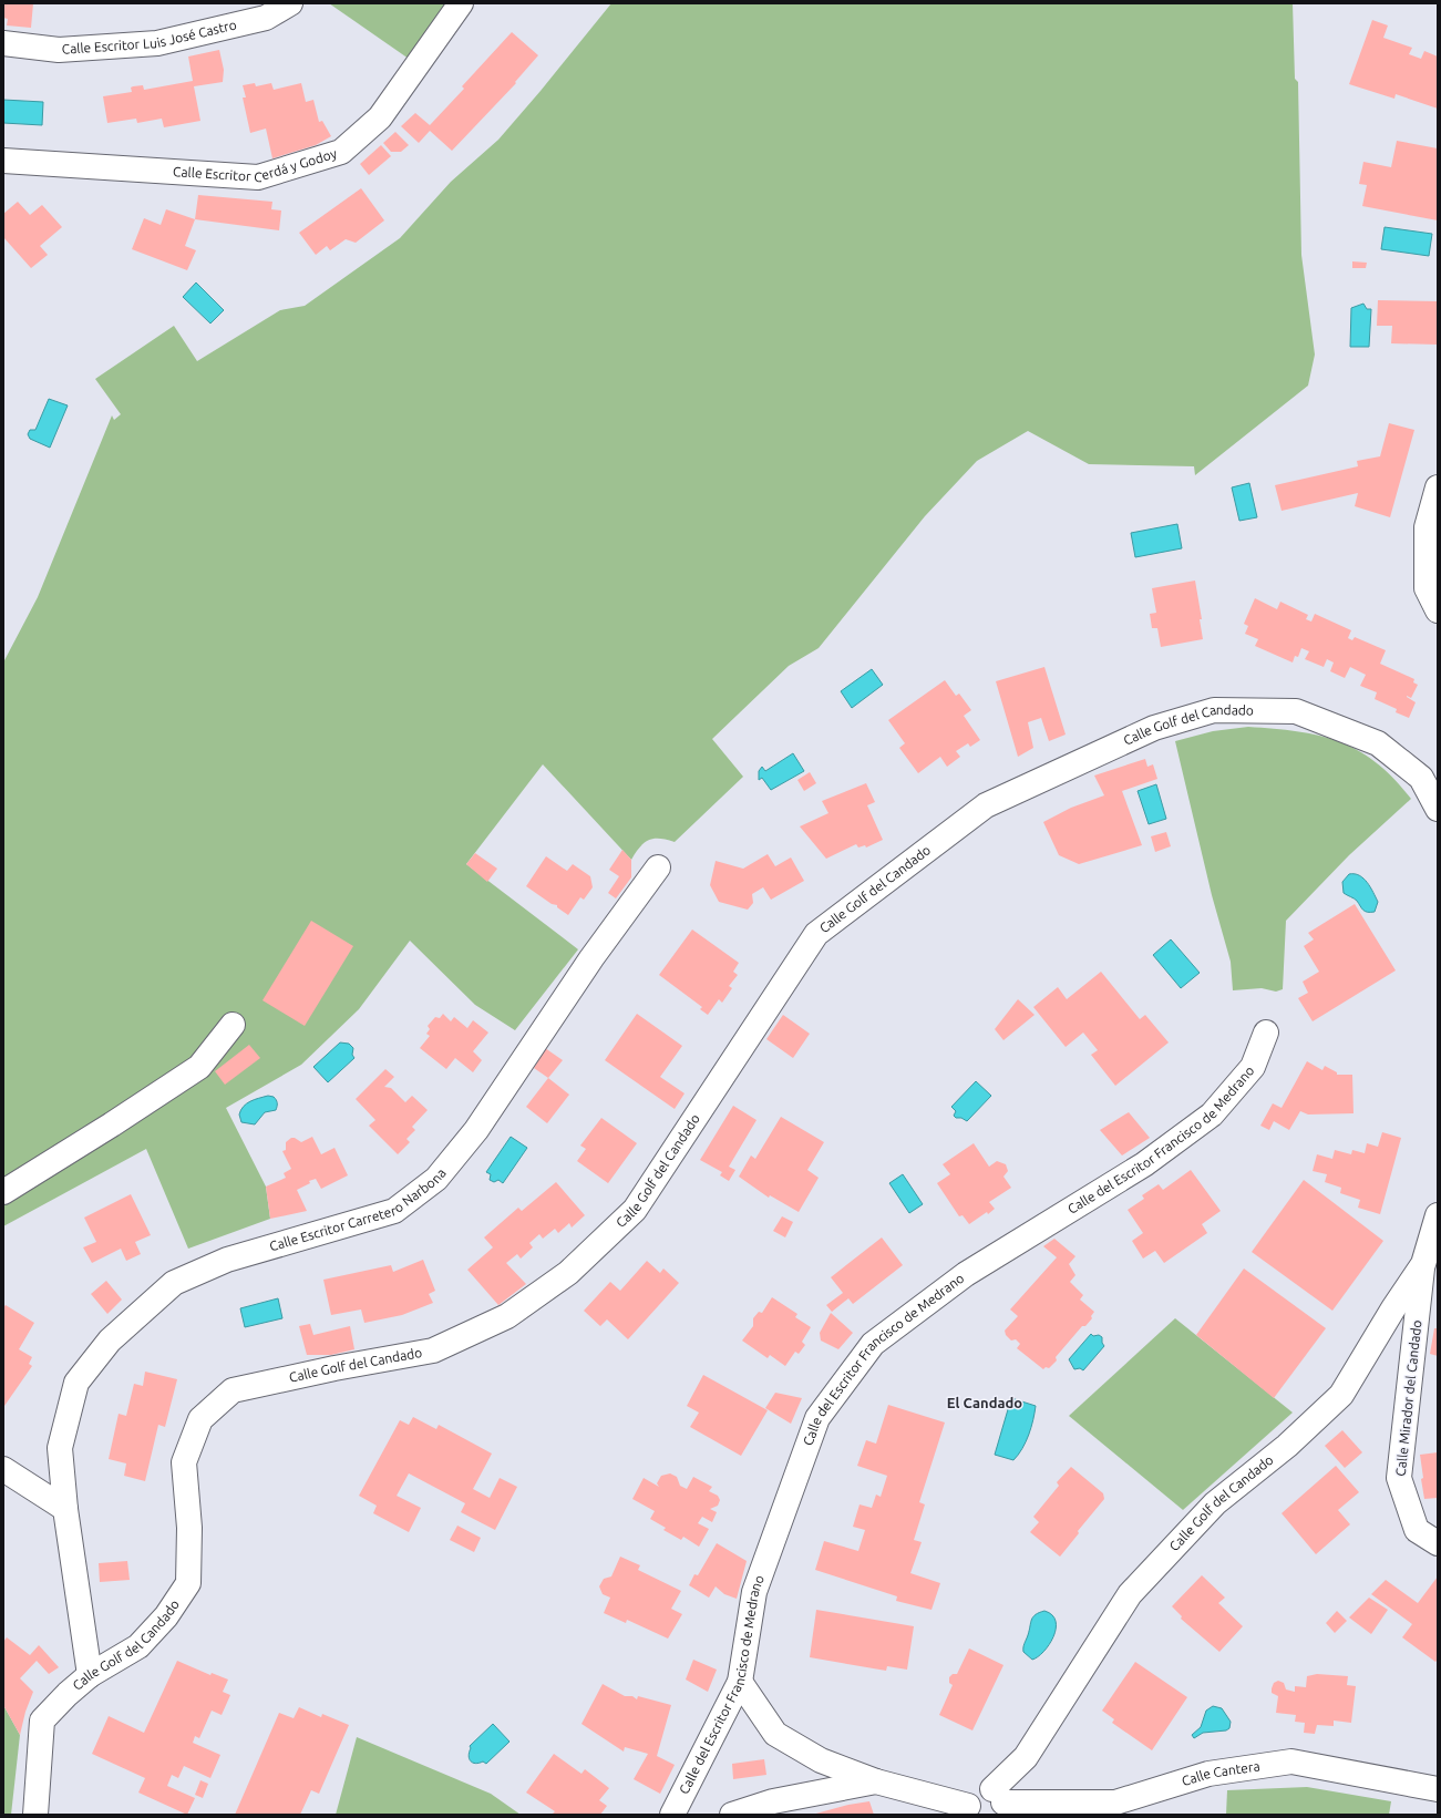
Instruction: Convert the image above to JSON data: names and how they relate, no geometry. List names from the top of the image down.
{
  "streets": {
    "street": [
      "Calle Escritor Luis José Castro",
      "Calle Escritor Cerdá y Godoy",
      "Calle Golf del Candado",
      "Calle del Escritor Francisco de Medrano",
      "Calle Escritor Carretero Narbona",
      "Calle Mirador del Candado",
      "Calle Cantera"
    ]
  },
  "crossings": [
    ["Calle Golf del Candado", "Calle Escritor Carretero Narbona"],
    ["Calle Golf del Candado", "Calle Mirador del Candado"],
    ["Calle Golf del Candado", "Calle Cantera"]
  ],
  "districts": ["El Candado"]
}
